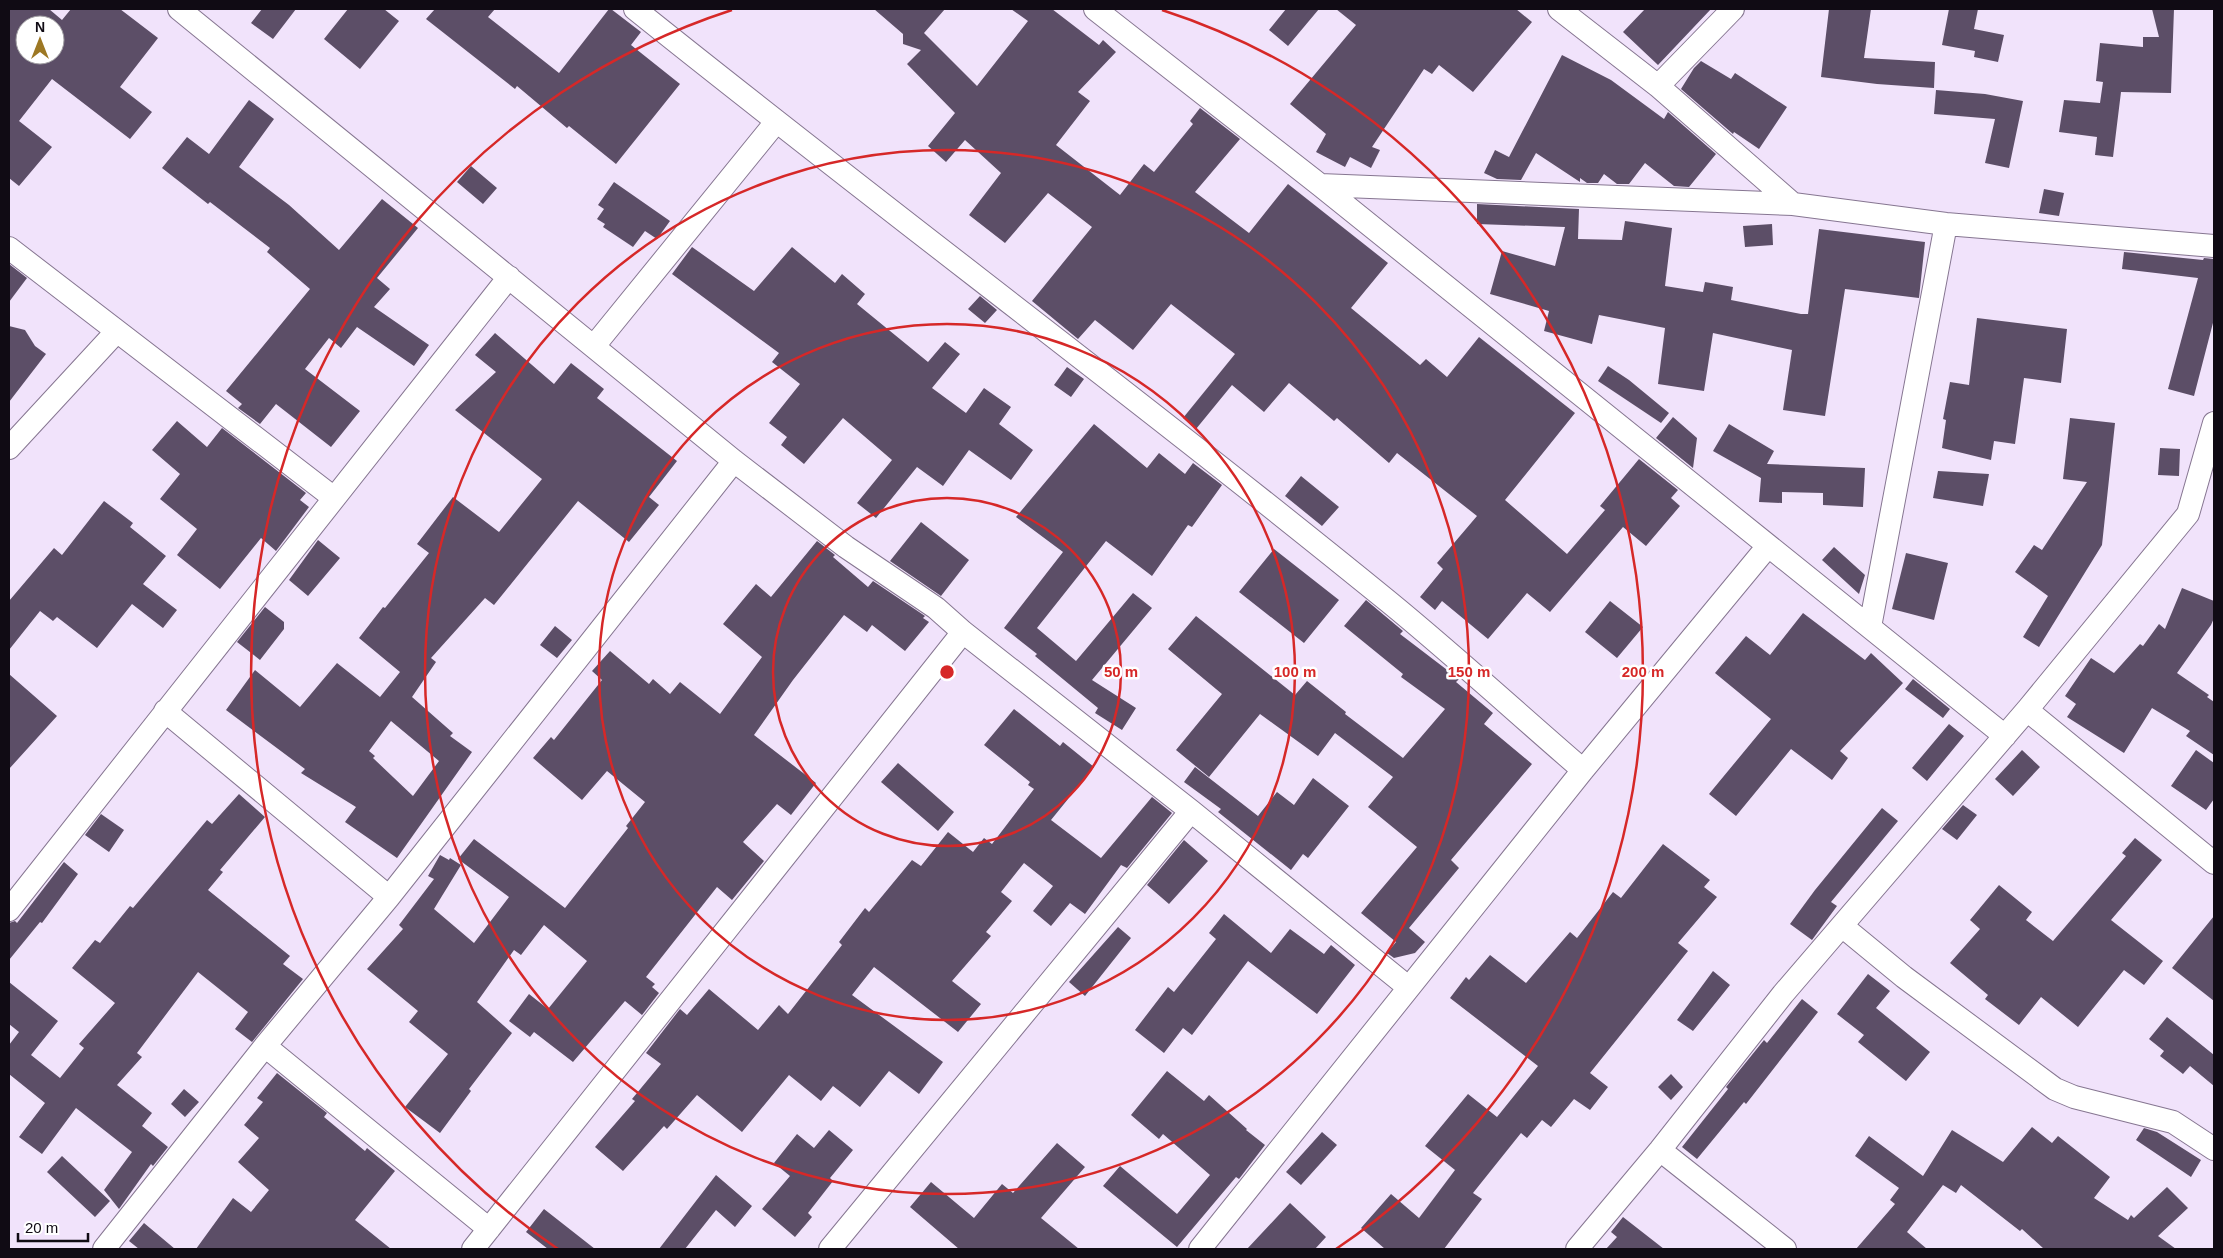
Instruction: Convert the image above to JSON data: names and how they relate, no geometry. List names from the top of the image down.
{
  "scale_bar": "20 m",
  "north": "top",
  "rings": [
    "50 m",
    "100 m",
    "150 m",
    "200 m"
  ]
}
